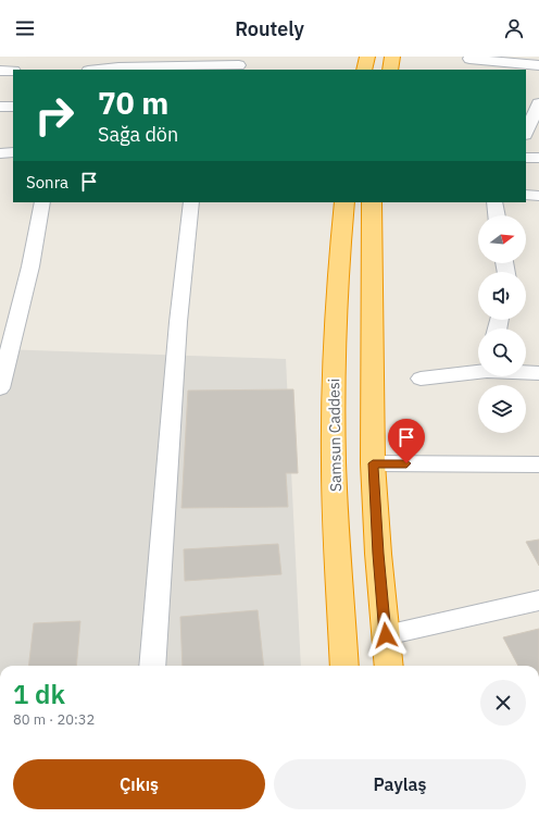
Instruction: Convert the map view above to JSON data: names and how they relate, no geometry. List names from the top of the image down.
{
  "streets": {
    "highway": ["Samsun Caddesi"]
  },
  "north": "right",
  "page": {
    "header": "Routely",
    "turn": ["70 m", "Sağa dön"],
    "then": "Sonra",
    "heading": ["1 dk", "80 m · 20:32"],
    "buttons": ["Çıkış", "Paylaş"]
  }
}
